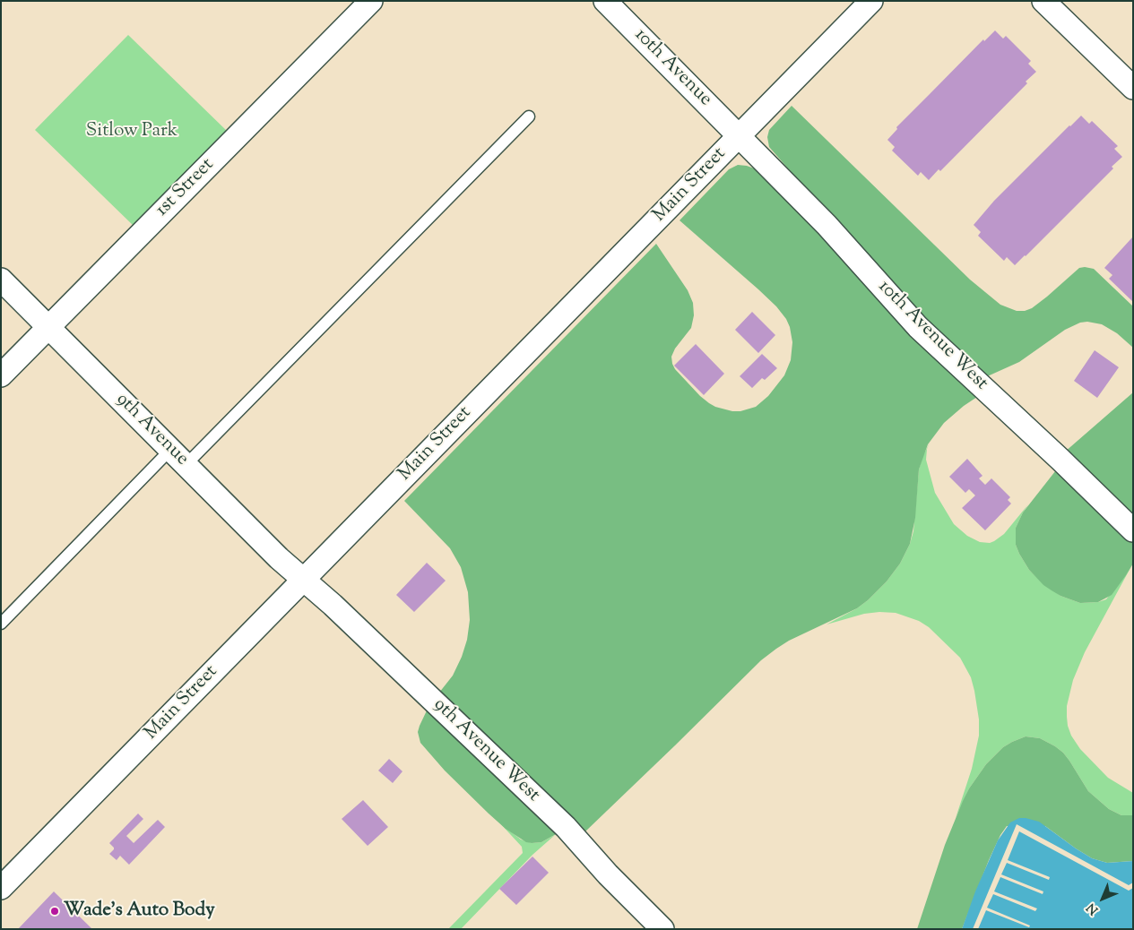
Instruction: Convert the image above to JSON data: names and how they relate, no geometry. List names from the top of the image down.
{
  "streets": {
    "street": [
      "10th Avenue",
      "Main Street",
      "1st Street",
      "10th Avenue West",
      "9th Avenue",
      "9th Avenue West"
    ]
  },
  "crossings": [
    ["10th Avenue", "Main Street"],
    ["10th Avenue", "10th Avenue West"],
    ["Main Street", "10th Avenue West"],
    ["Main Street", "9th Avenue"],
    ["Main Street", "9th Avenue West"],
    ["1st Street", "9th Avenue"],
    ["9th Avenue", "9th Avenue West"]
  ],
  "parks": ["Sitlow Park"],
  "places": ["Wade's Auto Body"],
  "north": "bottom left"
}
